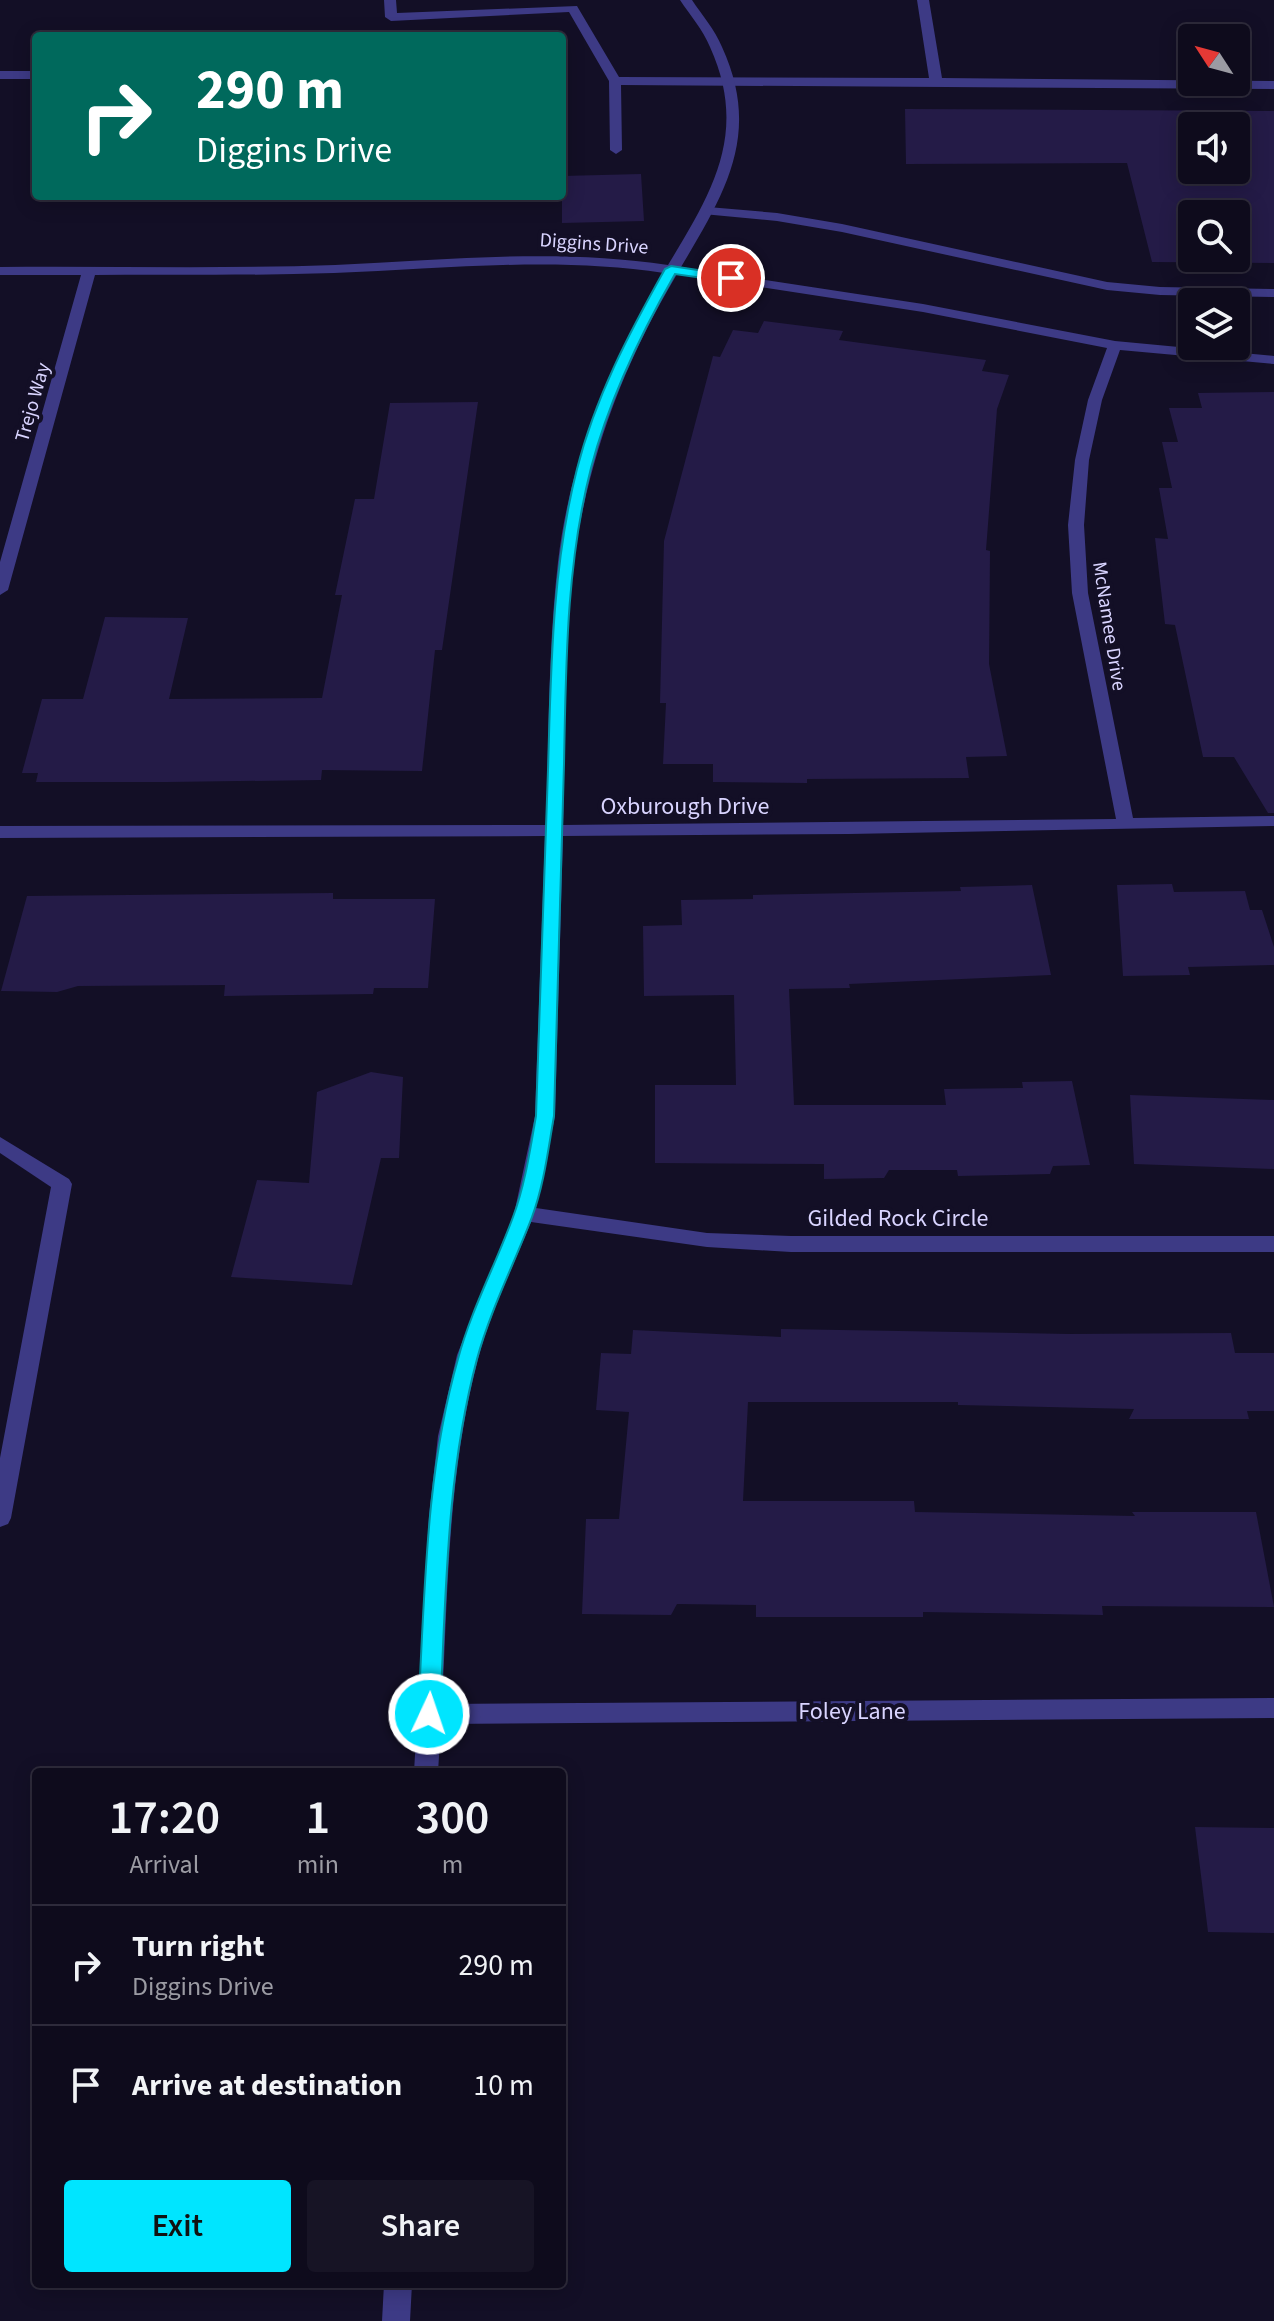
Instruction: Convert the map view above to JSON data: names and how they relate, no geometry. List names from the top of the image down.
{
  "streets": {
    "street": [
      "Diggins Drive",
      "Trejo Way",
      "McNamee Drive",
      "Oxburough Drive",
      "Gilded Rock Circle",
      "Foley Lane"
    ]
  },
  "crossings": [
    ["Diggins Drive", "Trejo Way"],
    ["Diggins Drive", "McNamee Drive"],
    ["McNamee Drive", "Oxburough Drive"]
  ],
  "north": "top left",
  "page": {
    "turn": ["290 m", "Diggins Drive"],
    "eta": [
      "17:20",
      "Arrival",
      "1",
      "min",
      "300",
      "m"
    ],
    "list": [
      {
        "name": "Turn right",
        "note": "Diggins Drive",
        "value": "290 m"
      },
      {
        "name": "Arrive at destination",
        "value": "10 m"
      }
    ],
    "buttons": ["Exit", "Share"]
  }
}
